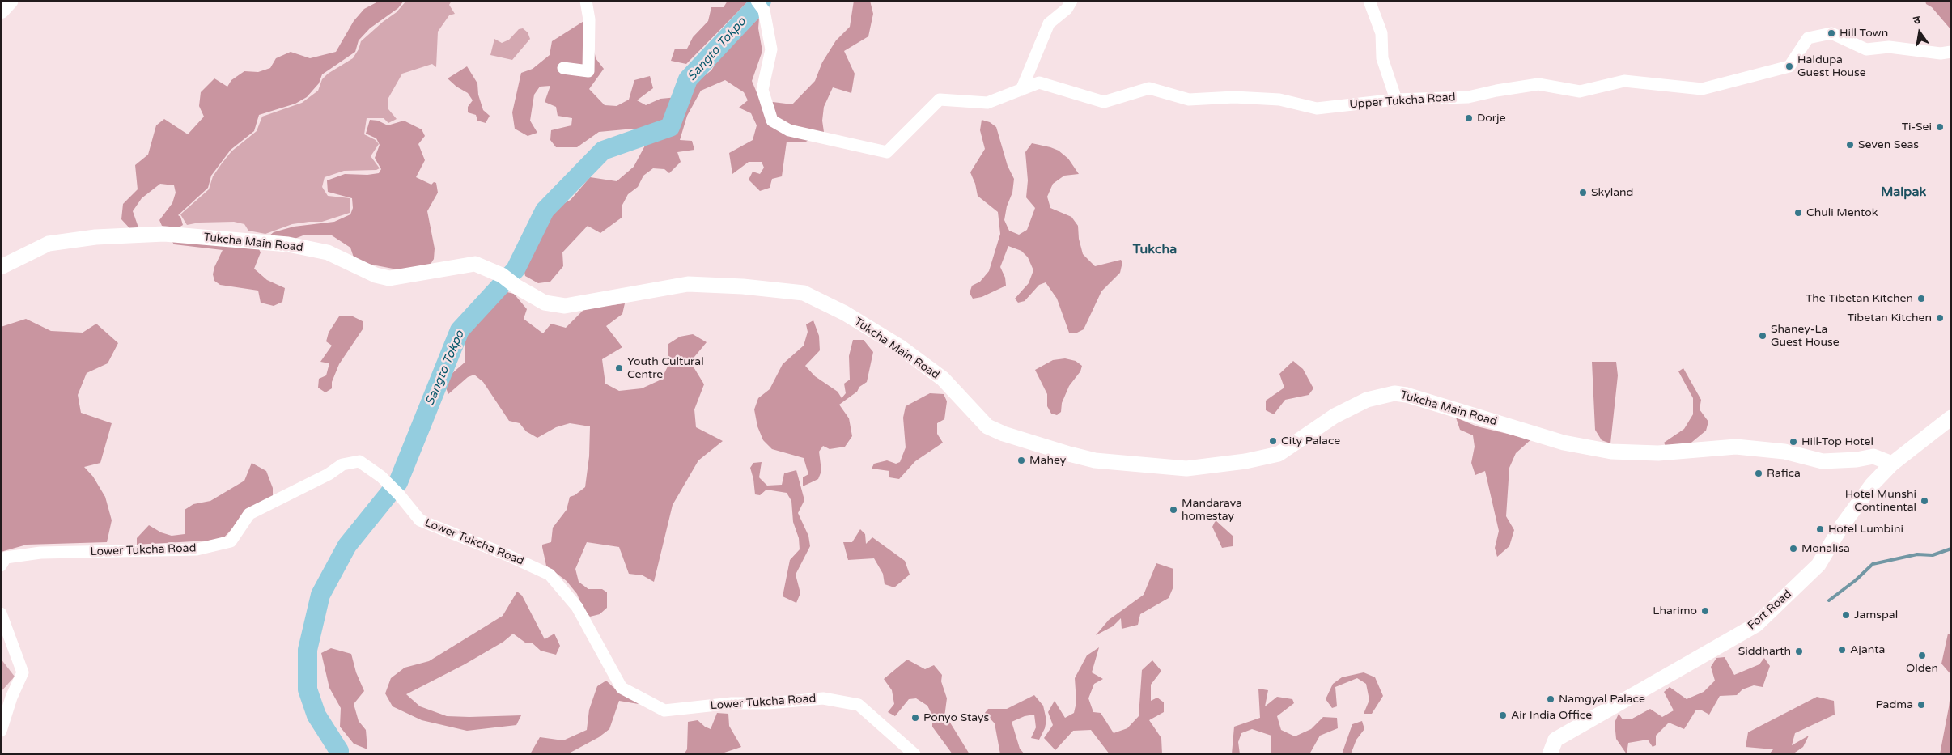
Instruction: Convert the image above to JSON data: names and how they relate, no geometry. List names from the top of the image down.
{
  "streets": {
    "street": [
      "Upper Tukcha Road",
      "Tukcha Main Road",
      "Lower Tukcha Road",
      "Fort Road"
    ]
  },
  "crossings": [
    ["Tukcha Main Road", "Fort Road"]
  ],
  "districts": ["Malpak", "Tukcha"],
  "water": ["Sangto Tokpo"],
  "places": [
    "Hill Town",
    "Haldupa Guest House",
    "Dorje",
    "Ti-Sei",
    "Seven Seas",
    "Skyland",
    "Chuli Mentok",
    "The Tibetan Kitchen",
    "Tibetan Kitchen",
    "Shaney-La Guest House",
    "Youth Cultural Centre",
    "City Palace",
    "Hill-Top Hotel",
    "Mahey",
    "Rafica",
    "Hotel Munshi Continental",
    "Mandarava homestay",
    "Hotel Lumbini",
    "Monalisa",
    "Lharimo",
    "Jamspal",
    "Ajanta",
    "Siddharth",
    "Olden",
    "Namgyal Palace",
    "Padma",
    "Air India Office",
    "Ponyo Stays"
  ],
  "north": "top"
}
